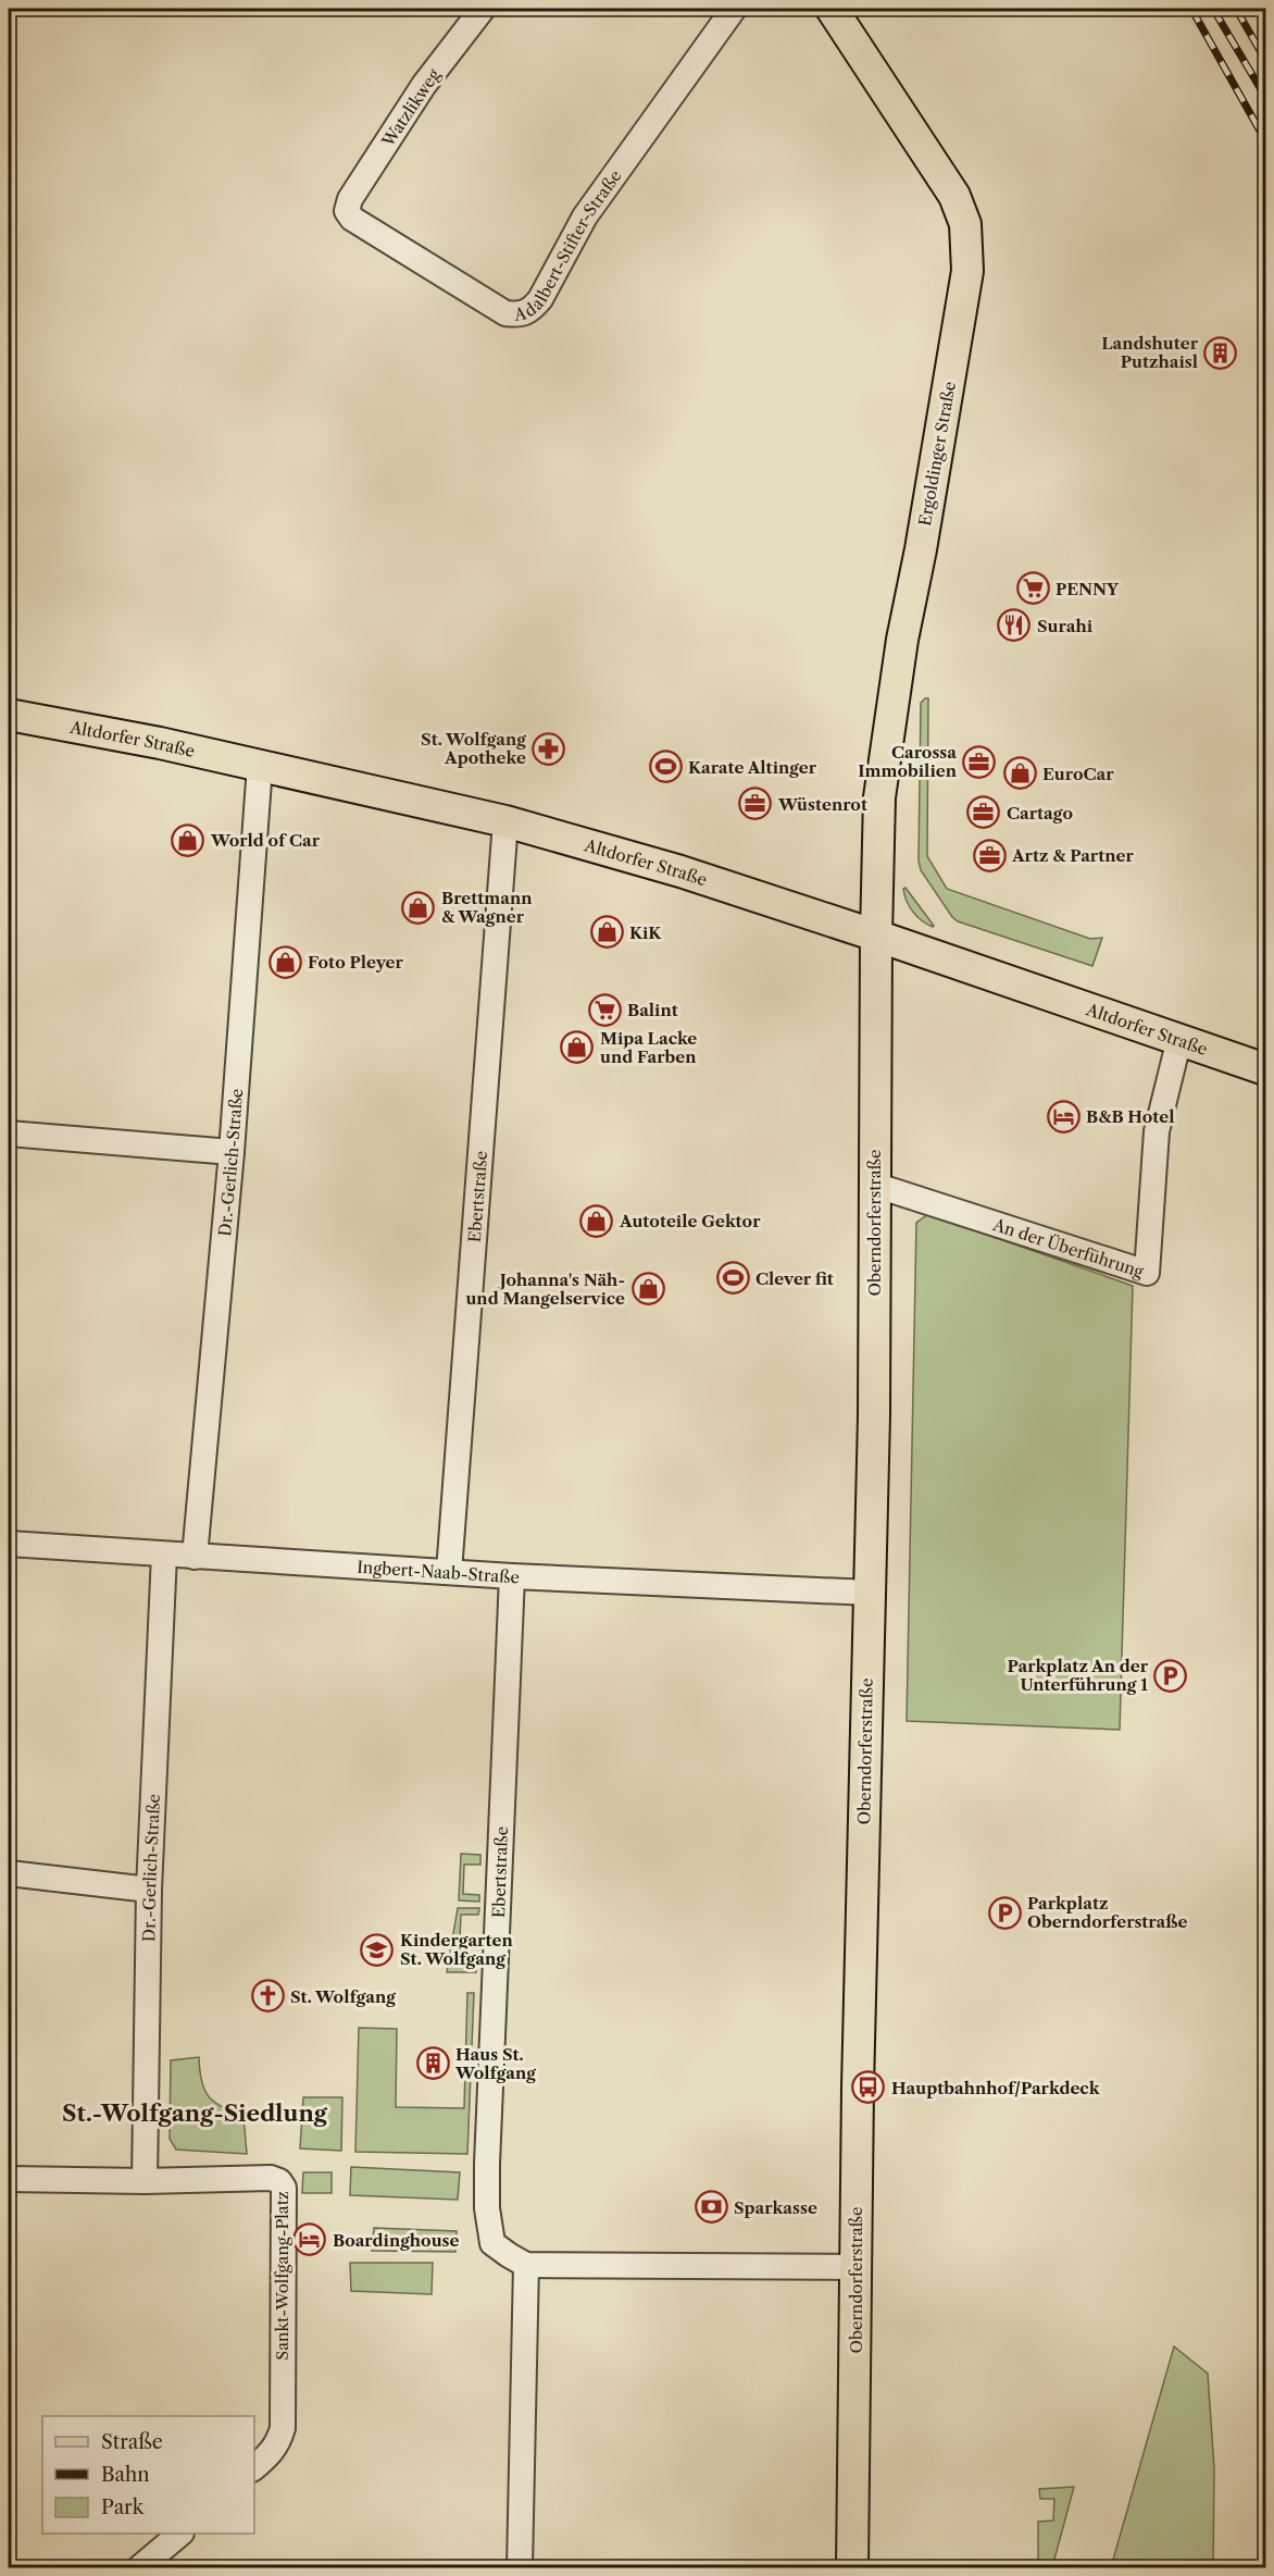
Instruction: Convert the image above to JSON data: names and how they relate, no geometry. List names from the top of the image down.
{
  "streets": {
    "main road": ["Ergoldinger Straße", "Altdorfer Straße", "Oberndorferstraße"],
    "street": [
      "Watzlikweg",
      "Adalbert-Stifter-Straße",
      "Dr.-Gerlich-Straße",
      "Ebertstraße",
      "An der Überführung",
      "Ingbert-Naab-Straße",
      "Sankt-Wolfgang-Platz"
    ]
  },
  "crossings": [
    ["Watzlikweg", "Adalbert-Stifter-Straße"],
    ["Ergoldinger Straße", "Altdorfer Straße"],
    ["Ergoldinger Straße", "Oberndorferstraße"],
    ["Altdorfer Straße", "Dr.-Gerlich-Straße"],
    ["Altdorfer Straße", "Ebertstraße"],
    ["Altdorfer Straße", "Oberndorferstraße"],
    ["Altdorfer Straße", "An der Überführung"],
    ["Dr.-Gerlich-Straße", "Ingbert-Naab-Straße"],
    ["Dr.-Gerlich-Straße", "Sankt-Wolfgang-Platz"],
    ["Ebertstraße", "Ingbert-Naab-Straße"],
    ["Oberndorferstraße", "An der Überführung"],
    ["Oberndorferstraße", "Ingbert-Naab-Straße"]
  ],
  "districts": ["St.-Wolfgang-Siedlung"],
  "places": {
    "building": ["Landshuter Putzhaisl", "Haus St. Wolfgang"],
    "supermarket": ["PENNY", "Balint"],
    "restaurant": ["Surahi"],
    "pharmacy": ["St. Wolfgang Apotheke"],
    "office": [
      "Carossa Immobilien",
      "Wüstenrot",
      "Cartago",
      "Artz & Partner"
    ],
    "sports": ["Karate Altinger", "Clever fit"],
    "shop": [
      "EuroCar",
      "World of Car",
      "Brettmann & Wagner",
      "KiK",
      "Foto Pleyer",
      "Mipa Lacke und Farben",
      "Autoteile Gektor",
      "Johanna's Näh- und Mangelservice"
    ],
    "hotel": ["B&B Hotel", "Boardinghouse"],
    "parking": ["Parkplatz An der Unterführung 1", "Parkplatz Oberndorferstraße"],
    "school or university": ["Kindergarten St. Wolfgang"],
    "church": ["St. Wolfgang"],
    "bus stop": ["Hauptbahnhof/Parkdeck"],
    "bank": ["Sparkasse"]
  },
  "legend": ["Straße", "Bahn", "Park"]
}
